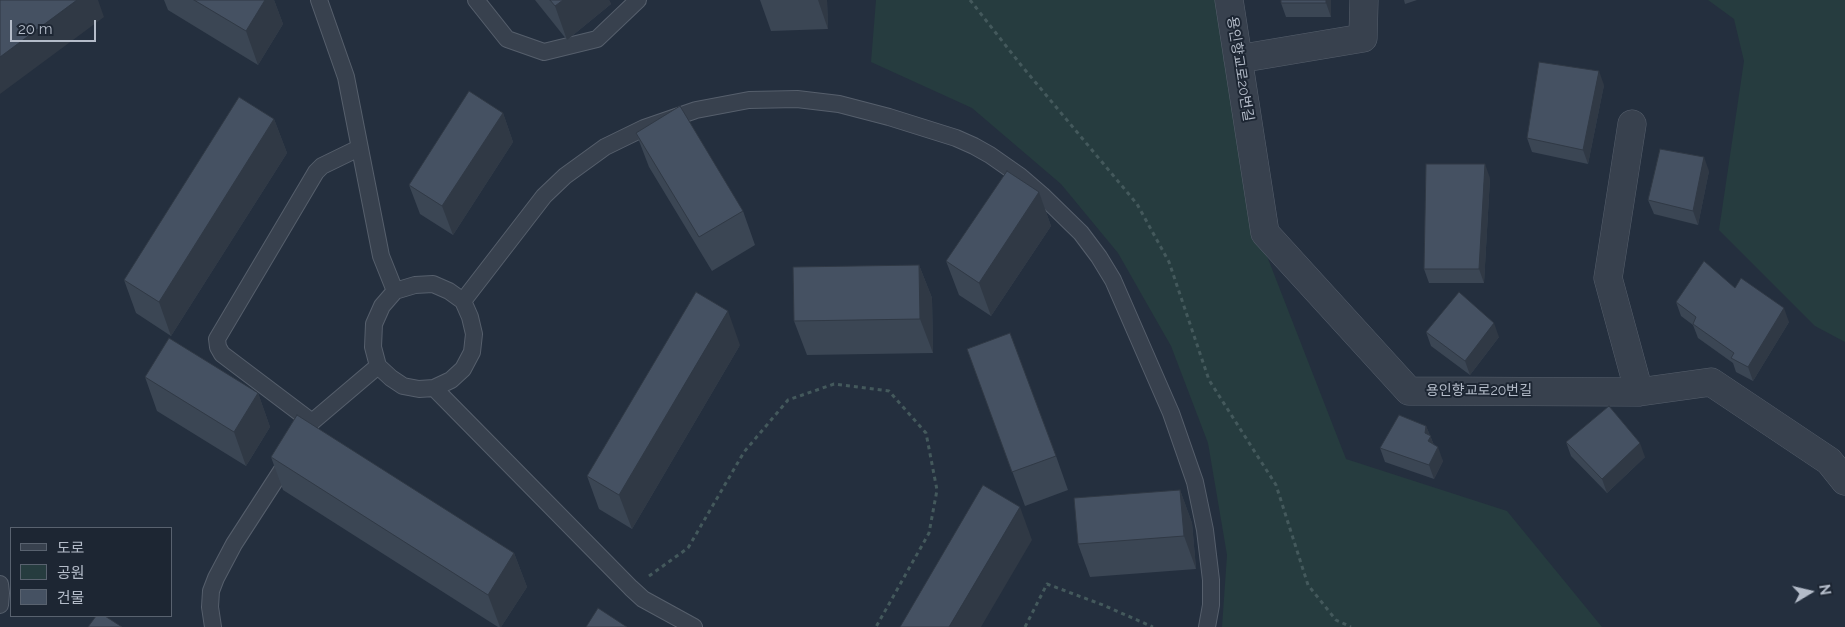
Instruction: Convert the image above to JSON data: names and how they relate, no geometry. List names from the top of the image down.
{
  "streets": {
    "street": ["용인향교로20번길"]
  },
  "legend": ["도로", "공원", "건물"],
  "scale_bar": "20 m",
  "north": "right"
}
